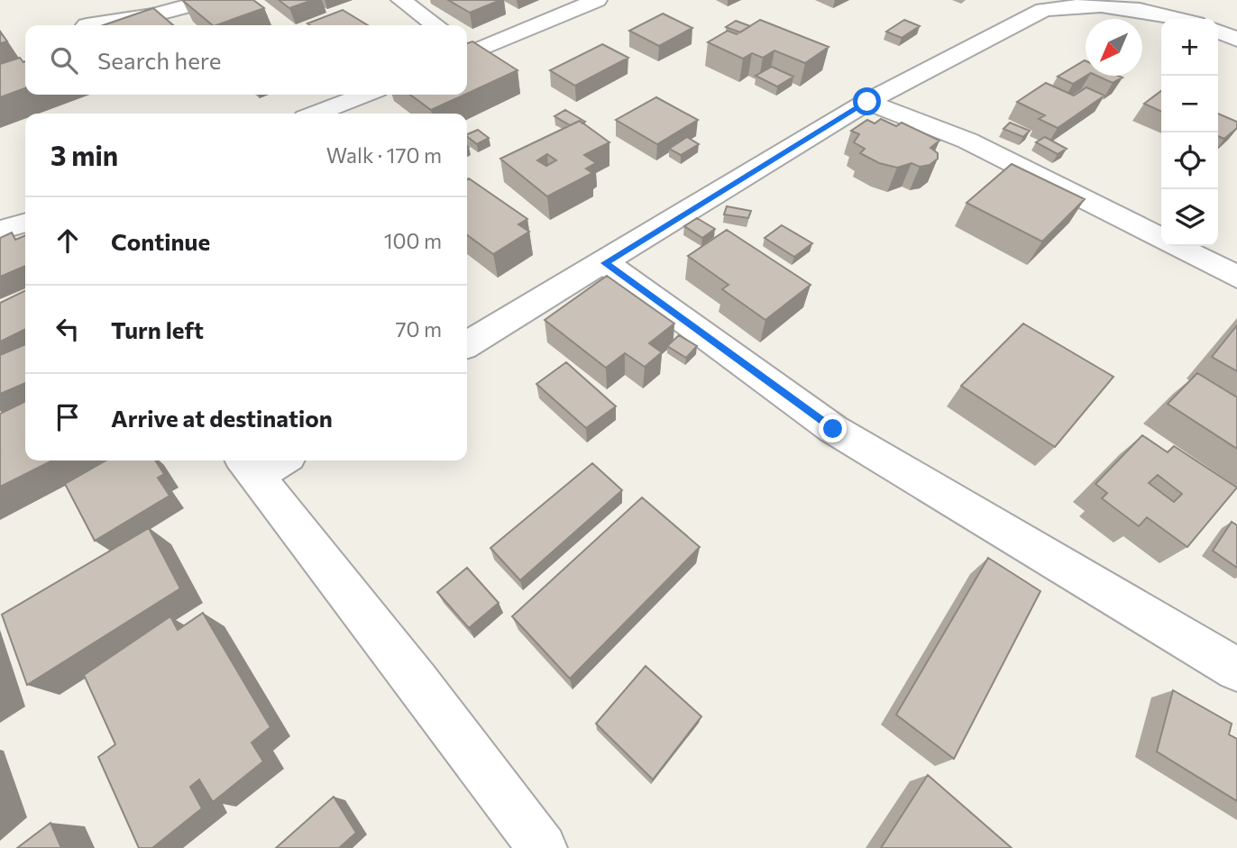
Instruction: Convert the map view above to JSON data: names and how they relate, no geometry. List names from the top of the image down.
{
  "north": "bottom left",
  "page": {
    "map_buttons": ["+", "−"],
    "search": "Search here",
    "heading": ["3 min", "Walk · 170 m"],
    "list": [
      ["Continue", "100 m"],
      ["Turn left", "70 m"],
      "Arrive at destination"
    ]
  }
}
